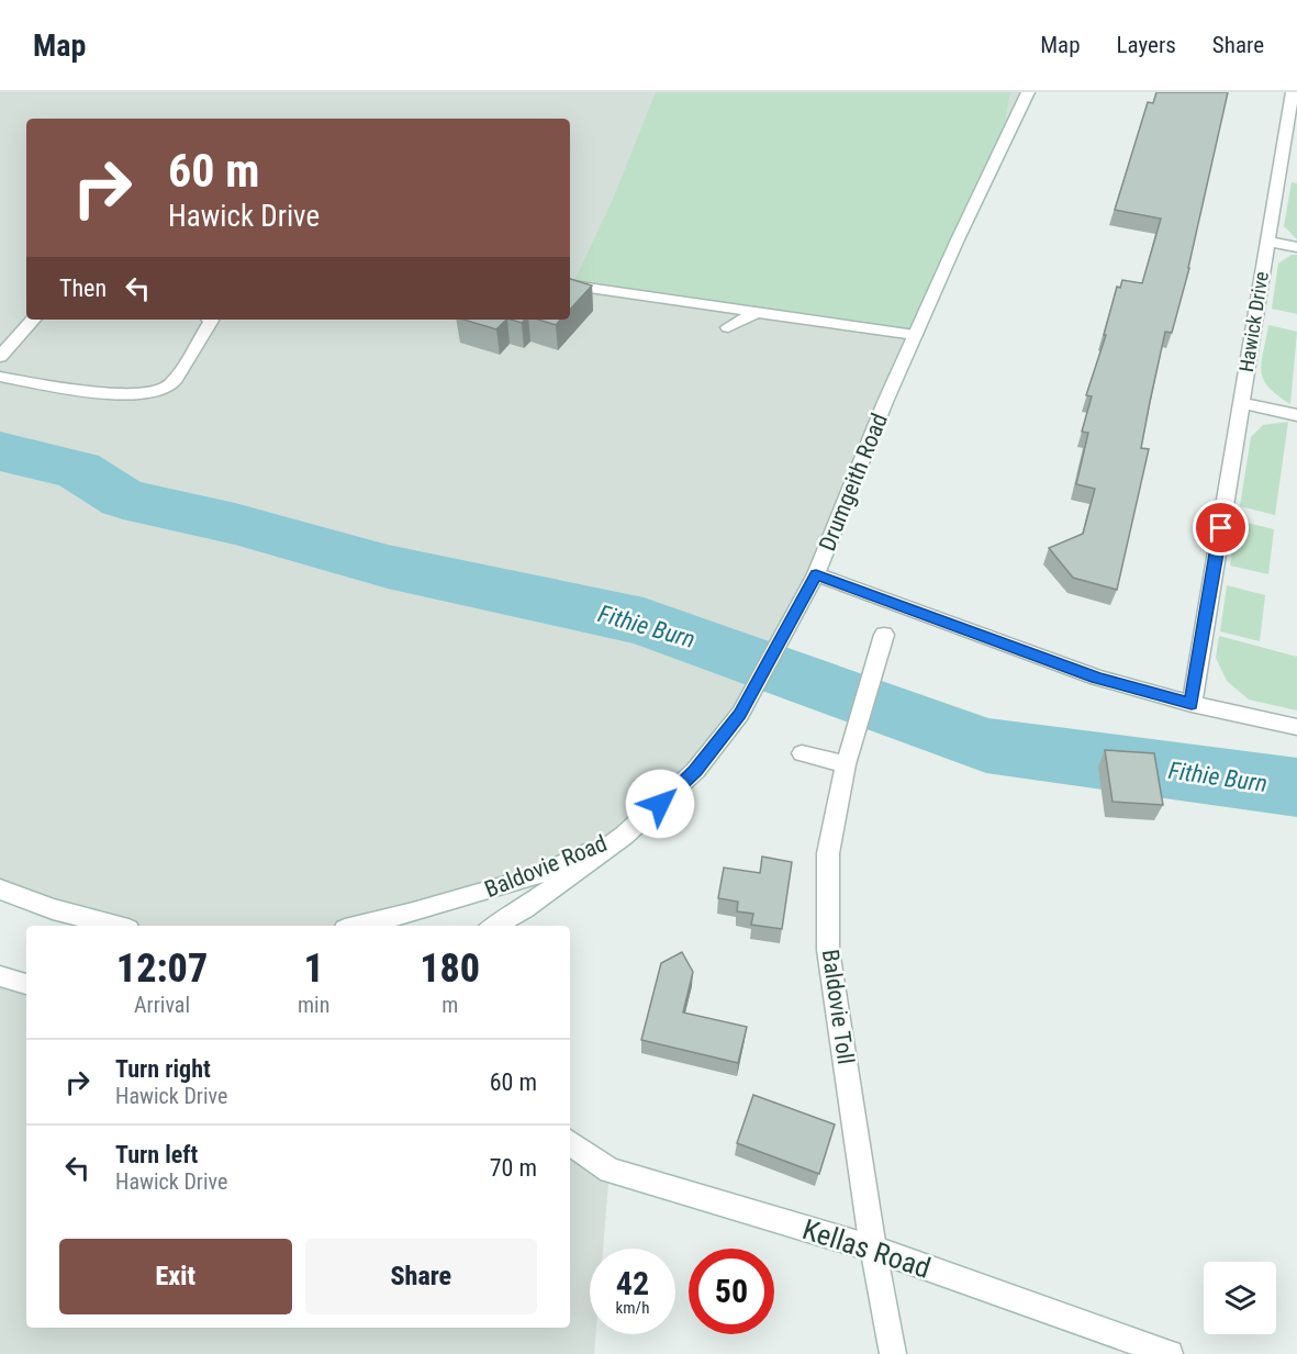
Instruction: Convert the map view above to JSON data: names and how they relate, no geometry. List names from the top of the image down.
{
  "streets": {
    "main road": [
      "Hawick Drive",
      "Drumgeith Road",
      "Baldovie Road",
      "Baldovie Toll",
      "Kellas Road"
    ]
  },
  "crossings": [
    ["Drumgeith Road", "Baldovie Road"],
    ["Baldovie Toll", "Kellas Road"]
  ],
  "water": ["Fithie Burn"],
  "page": {
    "header": "Map",
    "nav": ["Map", "Layers", "Share"],
    "turn": ["60 m", "Hawick Drive"],
    "then": "Then",
    "eta": [
      "12:07",
      "Arrival",
      "1",
      "min",
      "180",
      "m"
    ],
    "list": [
      {
        "name": "Turn right",
        "note": "Hawick Drive",
        "value": "60 m"
      },
      {
        "name": "Turn left",
        "note": "Hawick Drive",
        "value": "70 m"
      }
    ],
    "buttons": ["Exit", "Share"],
    "speed": "42 km/h",
    "limit": "50"
  }
}
